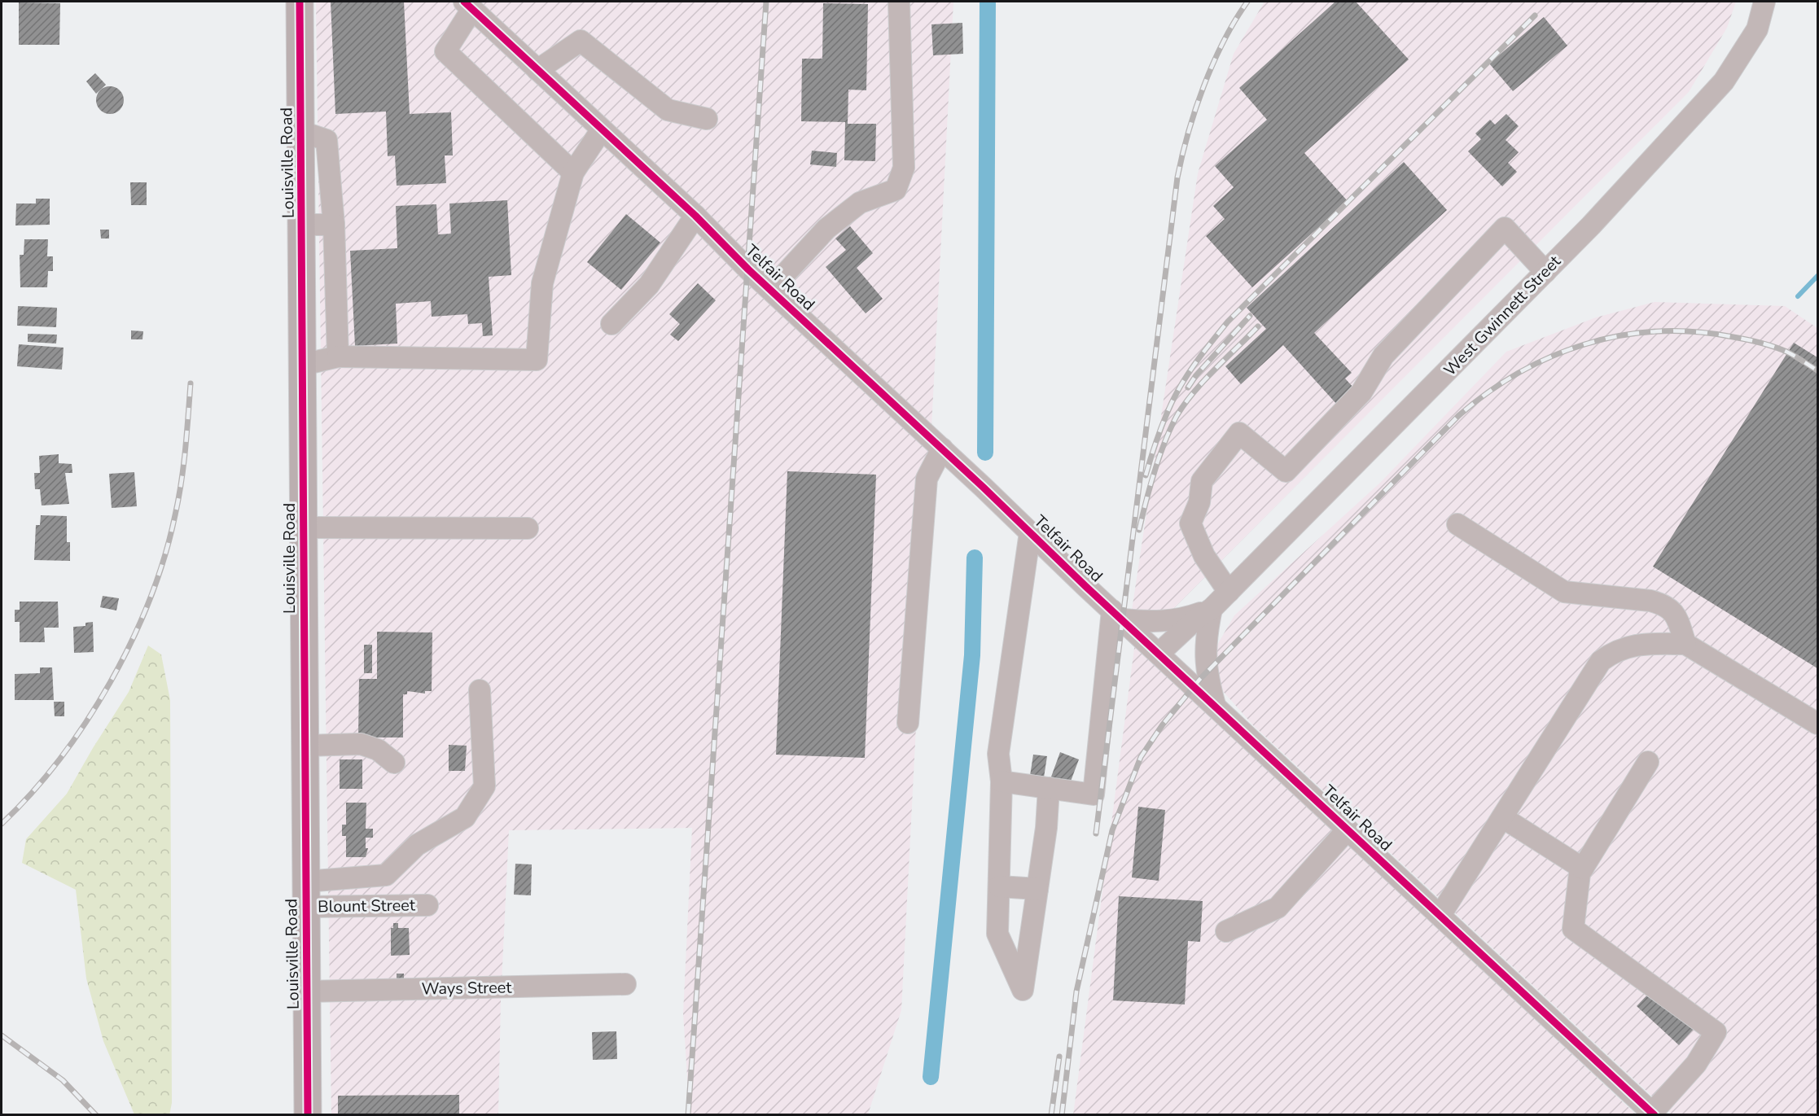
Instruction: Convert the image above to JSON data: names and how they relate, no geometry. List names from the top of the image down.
{
  "streets": {
    "main road": ["Louisville Road"],
    "street": [
      "Telfair Road",
      "West Gwinnett Street",
      "Blount Street",
      "Ways Street"
    ]
  },
  "crossings": [
    ["Louisville Road", "Blount Street"],
    ["Louisville Road", "Ways Street"],
    ["Telfair Road", "West Gwinnett Street"]
  ]
}
